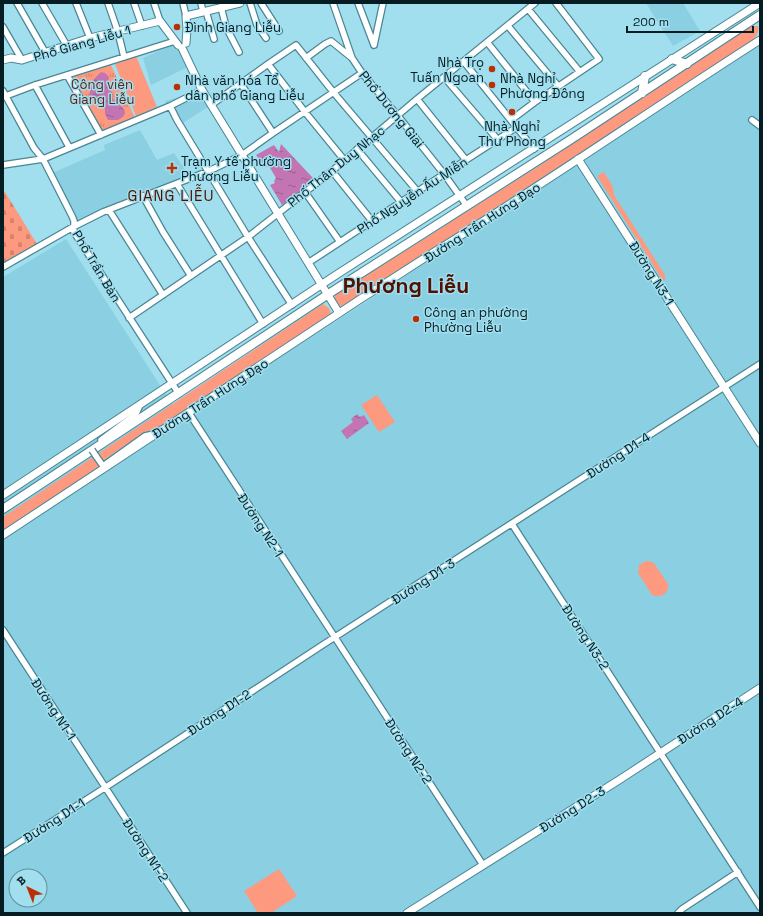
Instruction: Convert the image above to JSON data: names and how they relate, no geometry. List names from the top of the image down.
{
  "streets": {
    "highway": ["Đường Trần Hưng Đạo"],
    "main road": [
      "Phố Giang Liễu 1",
      "Đường N3-1",
      "Đường D2-4",
      "Đường D2-3"
    ],
    "street": [
      "Phố Dương Giai",
      "Phố Thân Duy Nhạc",
      "Phố Nguyễn Ấu Miễn",
      "Phố Trần Bàn",
      "Đường D1-4",
      "Đường N2-1",
      "Đường D1-3",
      "Đường N3-2",
      "Đường N1-1",
      "Đường D1-2",
      "Đường N2-2",
      "Đường D1-1",
      "Đường N1-2"
    ]
  },
  "crossings": [
    ["Phố Dương Giai", "Phố Thân Duy Nhạc"],
    ["Phố Dương Giai", "Phố Nguyễn Ấu Miễn"],
    ["Phố Dương Giai", "Đường Trần Hưng Đạo"],
    ["Phố Thân Duy Nhạc", "Phố Trần Bàn"],
    ["Đường Trần Hưng Đạo", "Phố Trần Bàn"],
    ["Đường Trần Hưng Đạo", "Đường N3-1"],
    ["Đường Trần Hưng Đạo", "Đường N2-1"],
    ["Đường N3-1", "Đường D1-4"],
    ["Đường D1-4", "Đường D1-3"],
    ["Đường D1-4", "Đường N3-2"],
    ["Đường N2-1", "Đường D1-3"],
    ["Đường N2-1", "Đường D1-2"],
    ["Đường N2-1", "Đường N2-2"],
    ["Đường D1-3", "Đường N3-2"],
    ["Đường D1-3", "Đường D1-2"],
    ["Đường D1-3", "Đường N2-2"],
    ["Đường N3-2", "Đường D2-4"],
    ["Đường N3-2", "Đường D2-3"],
    ["Đường N1-1", "Đường D1-2"],
    ["Đường N1-1", "Đường D1-1"],
    ["Đường N1-1", "Đường N1-2"],
    ["Đường D1-2", "Đường N2-2"],
    ["Đường D1-2", "Đường D1-1"],
    ["Đường D1-2", "Đường N1-2"],
    ["Đường D2-4", "Đường D2-3"],
    ["Đường N2-2", "Đường D2-3"],
    ["Đường D1-1", "Đường N1-2"]
  ],
  "districts": ["GIANG LIỄU", "Phương Liễu"],
  "parks": ["Công viên Giang Liễu"],
  "places": {
    "other": [
      "Đình Giang Liễu",
      "Nhà Trọ Tuấn Ngoan",
      "Nhà Nghỉ Phương Đông",
      "Nhà văn hóa Tổ dân phố Giang Liễu",
      "Nhà Nghỉ Thư Phong",
      "Công an phường Phường Liễu"
    ],
    "health": ["Trạm Y tế phường Phương Liễu"]
  },
  "scale_bar": "200 m",
  "north": "top left"
}
